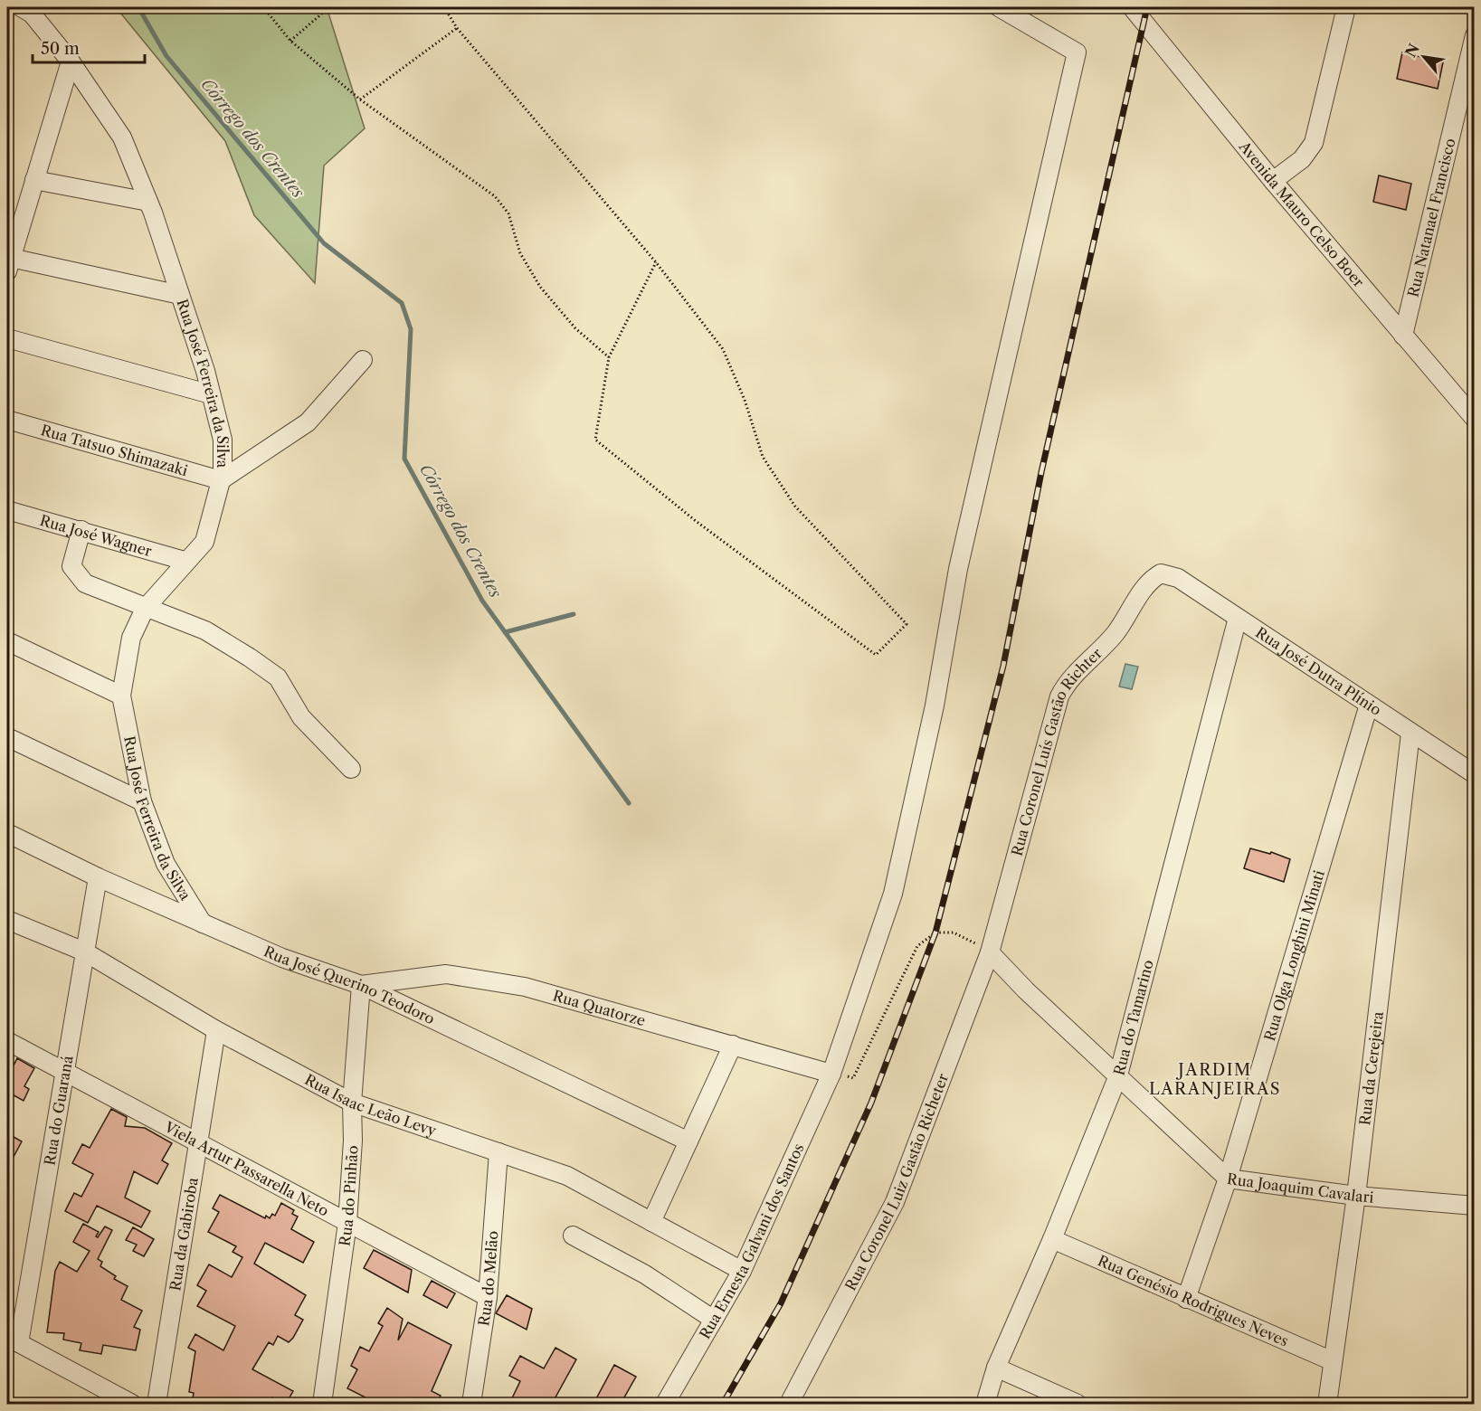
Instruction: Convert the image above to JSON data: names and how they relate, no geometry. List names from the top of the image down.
{
  "streets": {
    "street": [
      "Avenida Mauro Celso Boer",
      "Rua Natanael Francisco",
      "Rua José Ferreira da Silva",
      "Rua Tatsuo Shimazaki",
      "Rua José Wagner",
      "Rua José Dutra Plínio",
      "Rua Coronel Luís Gastão Richter",
      "Rua Olga Longhini Minati",
      "Rua José Querino Teodoro",
      "Rua Quatorze",
      "Rua do Tamarino",
      "Rua da Cerejeira",
      "Rua Isaac Leão Levy",
      "Rua do Guaraná",
      "Viela Artur Passarella Neto",
      "Rua Coronel Luiz Gastão Richeter",
      "Rua Joaquim Cavalari",
      "Rua do Pinhão",
      "Rua da Gabiroba",
      "Rua Ernesta Galvani dos Santos",
      "Rua do Melão",
      "Rua Genésio Rodrigues Neves"
    ]
  },
  "crossings": [
    ["Avenida Mauro Celso Boer", "Rua Natanael Francisco"],
    ["Rua José Ferreira da Silva", "Rua Tatsuo Shimazaki"],
    ["Rua José Ferreira da Silva", "Rua José Wagner"],
    ["Rua José Ferreira da Silva", "Rua José Querino Teodoro"],
    ["Rua José Dutra Plínio", "Rua Coronel Luís Gastão Richter"],
    ["Rua José Dutra Plínio", "Rua Olga Longhini Minati"],
    ["Rua José Dutra Plínio", "Rua do Tamarino"],
    ["Rua José Dutra Plínio", "Rua da Cerejeira"],
    ["Rua Coronel Luís Gastão Richter", "Rua Coronel Luiz Gastão Richeter"],
    ["Rua Coronel Luís Gastão Richter", "Rua Joaquim Cavalari"],
    ["Rua Olga Longhini Minati", "Rua Joaquim Cavalari"],
    ["Rua Olga Longhini Minati", "Rua Genésio Rodrigues Neves"],
    ["Rua José Querino Teodoro", "Rua Quatorze"],
    ["Rua José Querino Teodoro", "Rua do Guaraná"],
    ["Rua José Querino Teodoro", "Rua do Pinhão"],
    ["Rua Quatorze", "Rua do Pinhão"],
    ["Rua Quatorze", "Rua Ernesta Galvani dos Santos"],
    ["Rua do Tamarino", "Rua Joaquim Cavalari"],
    ["Rua do Tamarino", "Rua Genésio Rodrigues Neves"],
    ["Rua da Cerejeira", "Rua Joaquim Cavalari"],
    ["Rua da Cerejeira", "Rua Genésio Rodrigues Neves"],
    ["Rua Isaac Leão Levy", "Rua do Guaraná"],
    ["Rua Isaac Leão Levy", "Rua do Pinhão"],
    ["Rua Isaac Leão Levy", "Rua da Gabiroba"],
    ["Rua Isaac Leão Levy", "Rua Ernesta Galvani dos Santos"],
    ["Rua Isaac Leão Levy", "Rua do Melão"],
    ["Rua do Guaraná", "Viela Artur Passarella Neto"],
    ["Viela Artur Passarella Neto", "Rua do Pinhão"],
    ["Viela Artur Passarella Neto", "Rua da Gabiroba"],
    ["Viela Artur Passarella Neto", "Rua do Melão"],
    ["Rua Coronel Luiz Gastão Richeter", "Rua Joaquim Cavalari"]
  ],
  "districts": ["JARDIM LARANJEIRAS"],
  "water": ["Córrego dos Crentes"],
  "scale_bar": "50 m",
  "north": "top left"
}
